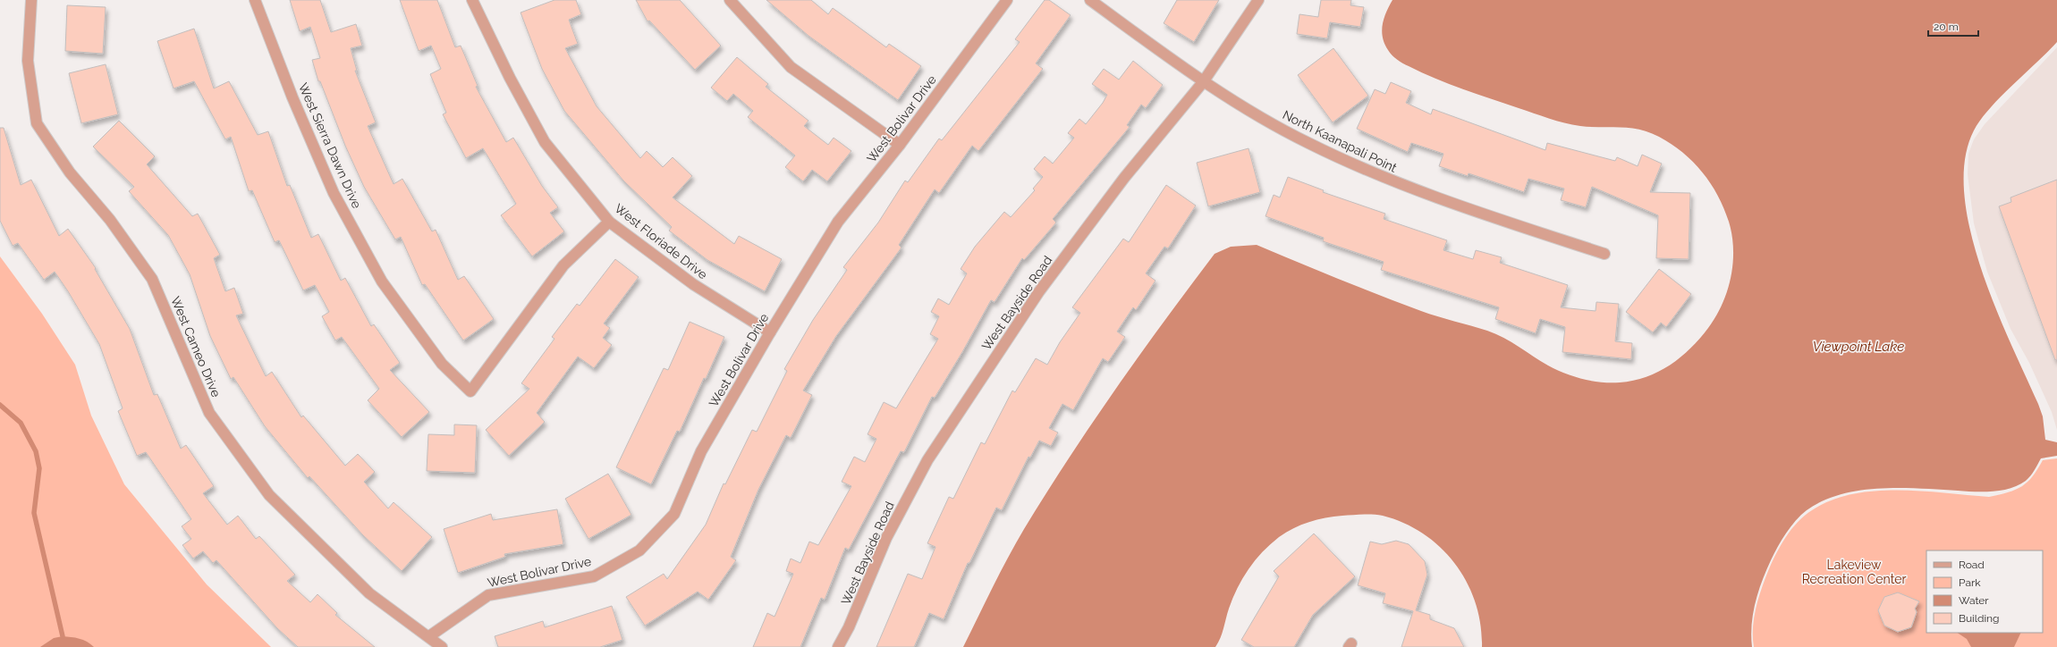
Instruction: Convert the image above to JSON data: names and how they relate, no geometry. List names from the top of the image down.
{
  "streets": {
    "street": [
      "West Bolivar Drive",
      "North Kaanapali Point",
      "West Sierra Dawn Drive",
      "West Floriade Drive",
      "West Bayside Road",
      "West Cameo Drive"
    ]
  },
  "crossings": [
    ["West Bolivar Drive", "West Floriade Drive"],
    ["West Bolivar Drive", "West Cameo Drive"],
    ["North Kaanapali Point", "West Bayside Road"],
    ["West Sierra Dawn Drive", "West Floriade Drive"]
  ],
  "water": ["Viewpoint Lake"],
  "parks": ["Lakeview Recreation Center"],
  "legend": [
    "Road",
    "Park",
    "Water",
    "Building"
  ],
  "scale_bar": "20 m"
}
